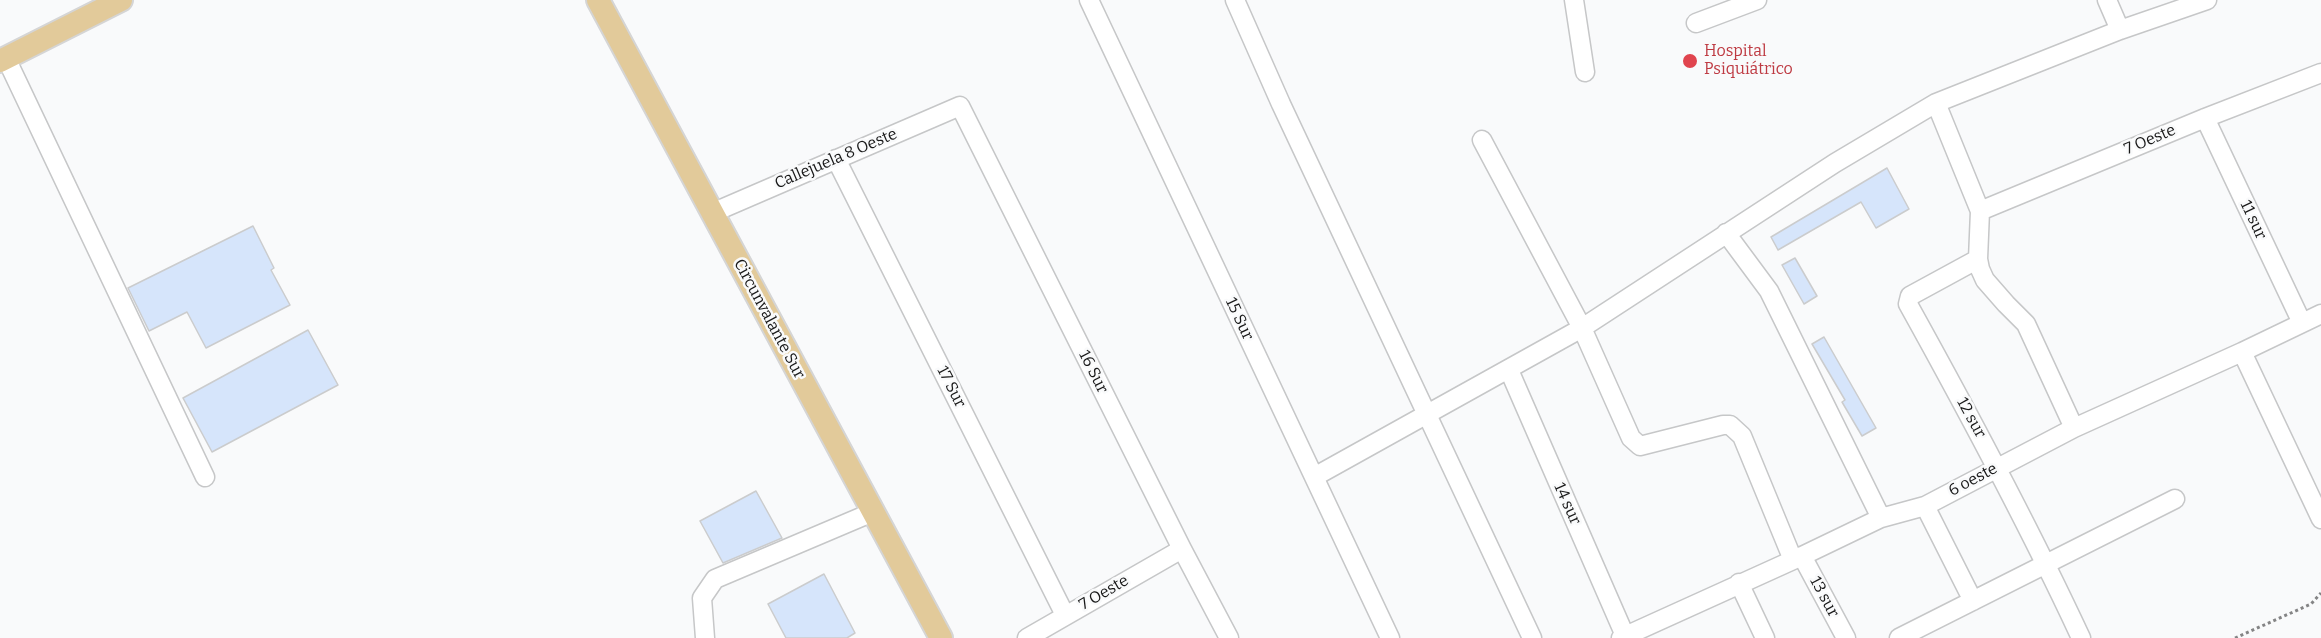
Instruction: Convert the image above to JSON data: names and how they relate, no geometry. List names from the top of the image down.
{
  "streets": {
    "main road": ["Circunvalante Sur"],
    "street": [
      "7 Oeste",
      "Callejuela 8 Oeste",
      "11 sur",
      "15 Sur",
      "16 Sur",
      "17 Sur",
      "12 sur",
      "6 oeste",
      "14 sur",
      "13 sur"
    ]
  },
  "crossings": [
    ["7 Oeste", "11 sur"],
    ["7 Oeste", "16 Sur"],
    ["7 Oeste", "17 Sur"],
    ["Callejuela 8 Oeste", "Circunvalante Sur"],
    ["Callejuela 8 Oeste", "16 Sur"],
    ["Callejuela 8 Oeste", "17 Sur"],
    ["11 sur", "6 oeste"],
    ["12 sur", "6 oeste"],
    ["6 oeste", "14 sur"],
    ["6 oeste", "13 sur"]
  ],
  "places": ["Hospital Psiquiátrico"]
}
